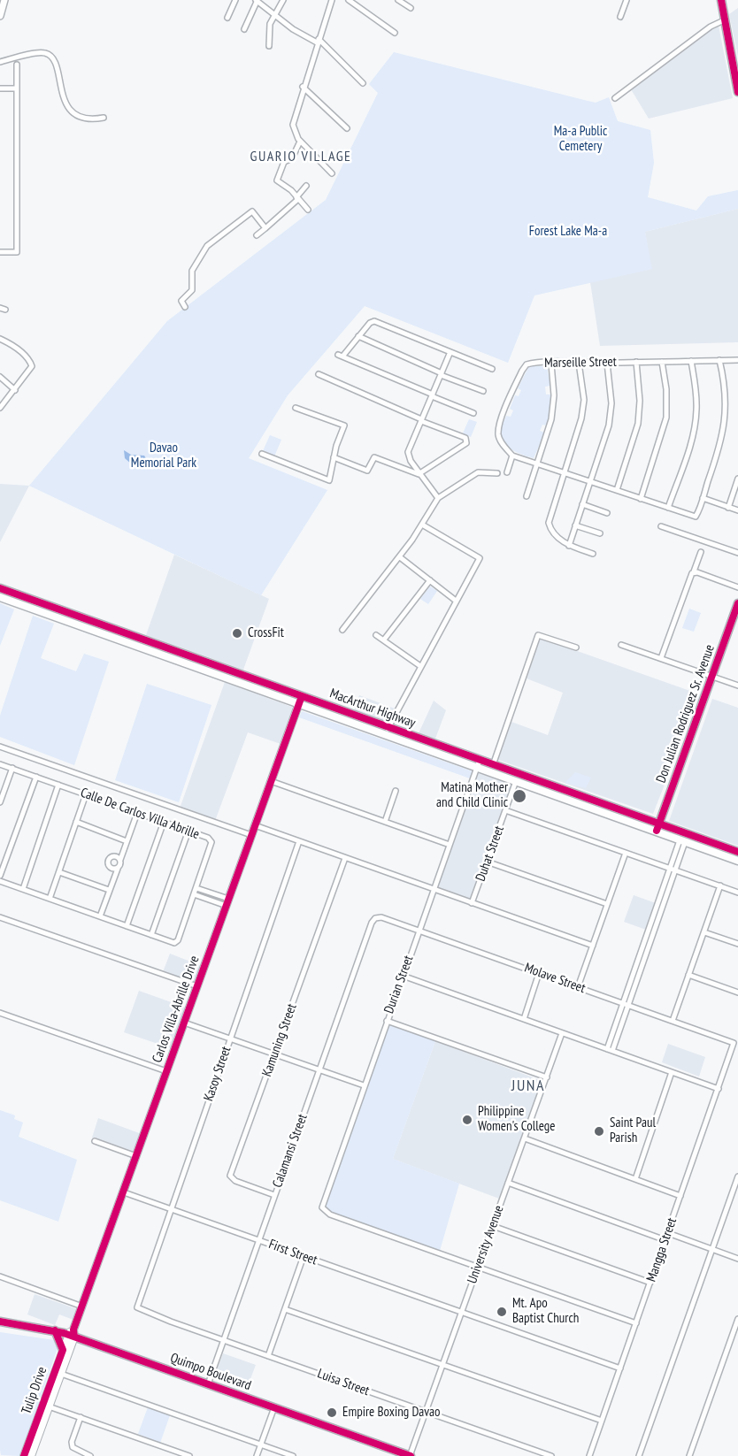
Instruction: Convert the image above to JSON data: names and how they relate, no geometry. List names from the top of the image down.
{
  "streets": {
    "main road": [
      "MacArthur Highway",
      "Don Julian Rodriguez Sr. Avenue",
      "Carlos Villa-Abrille Drive",
      "Quimpo Boulevard",
      "Tulip Drive"
    ],
    "street": [
      "Marseille Street",
      "Calle De Carlos Villa Abrille",
      "Duhat Street",
      "Molave Street",
      "Durian Street",
      "Kamuning Street",
      "Kasoy Street",
      "Calamansi Street",
      "University Avenue",
      "Mangga Street",
      "First Street",
      "Luisa Street"
    ]
  },
  "crossings": [
    ["MacArthur Highway", "Don Julian Rodriguez Sr. Avenue"],
    ["MacArthur Highway", "Duhat Street"],
    ["MacArthur Highway", "Durian Street"],
    ["MacArthur Highway", "Carlos Villa-Abrille Drive"],
    ["Molave Street", "Durian Street"],
    ["Molave Street", "Calamansi Street"],
    ["Molave Street", "Mangga Street"],
    ["Durian Street", "University Avenue"],
    ["Carlos Villa-Abrille Drive", "First Street"],
    ["Carlos Villa-Abrille Drive", "Quimpo Boulevard"],
    ["Carlos Villa-Abrille Drive", "Tulip Drive"],
    ["Kamuning Street", "Calamansi Street"],
    ["Kasoy Street", "First Street"],
    ["Kasoy Street", "Luisa Street"],
    ["Calamansi Street", "First Street"],
    ["Calamansi Street", "Quimpo Boulevard"],
    ["Calamansi Street", "Luisa Street"],
    ["University Avenue", "First Street"],
    ["University Avenue", "Quimpo Boulevard"],
    ["University Avenue", "Luisa Street"],
    ["Mangga Street", "First Street"],
    ["Quimpo Boulevard", "Tulip Drive"]
  ],
  "districts": ["GUARIO VILLAGE", "JUNA"],
  "parks": ["Ma-a Public Cemetery", "Forest Lake Ma-a", "Davao Memorial Park"],
  "places": [
    "CrossFit",
    "Matina Mother and Child Clinic",
    "Philippine Women's College",
    "Saint Paul Parish",
    "Mt. Apo Baptist Church",
    "Empire Boxing Davao"
  ]
}
